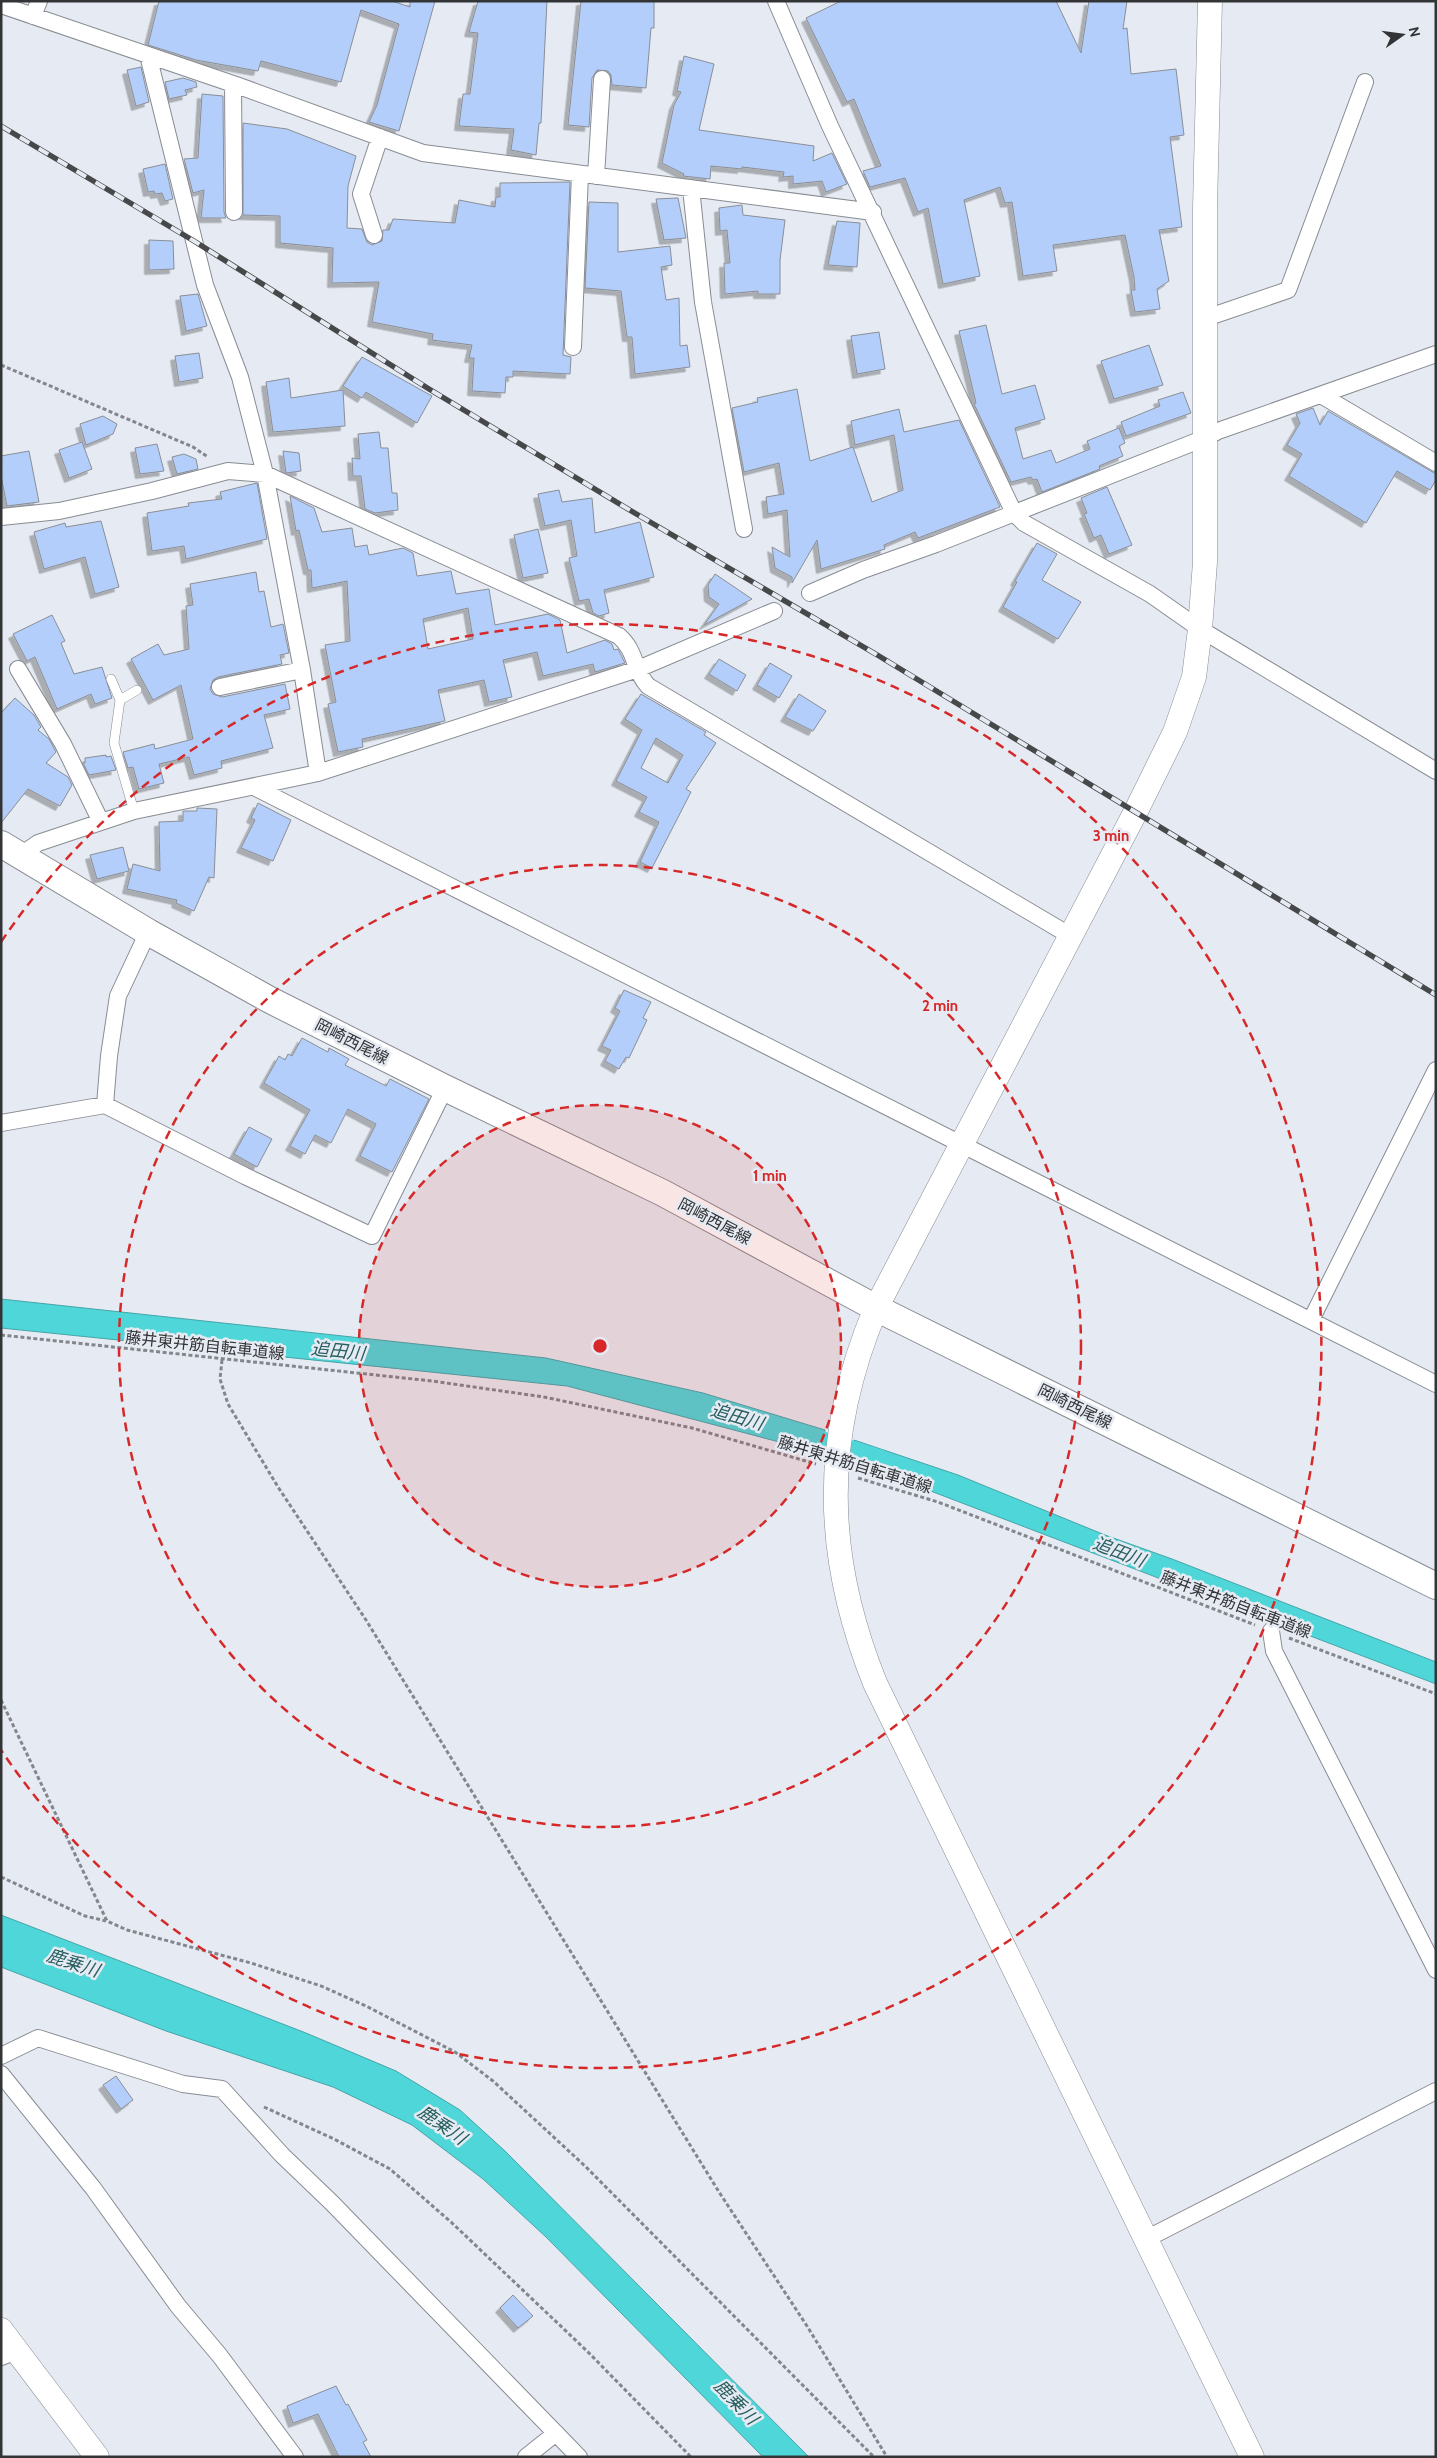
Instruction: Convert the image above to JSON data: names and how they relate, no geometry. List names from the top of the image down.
{
  "streets": {
    "main road": ["岡崎西尾線"],
    "path": ["藤井東井筋自転車道線"]
  },
  "water": ["追田川", "鹿乗川"],
  "north": "right",
  "rings": ["3 min", "2 min", "1 min"]
}
